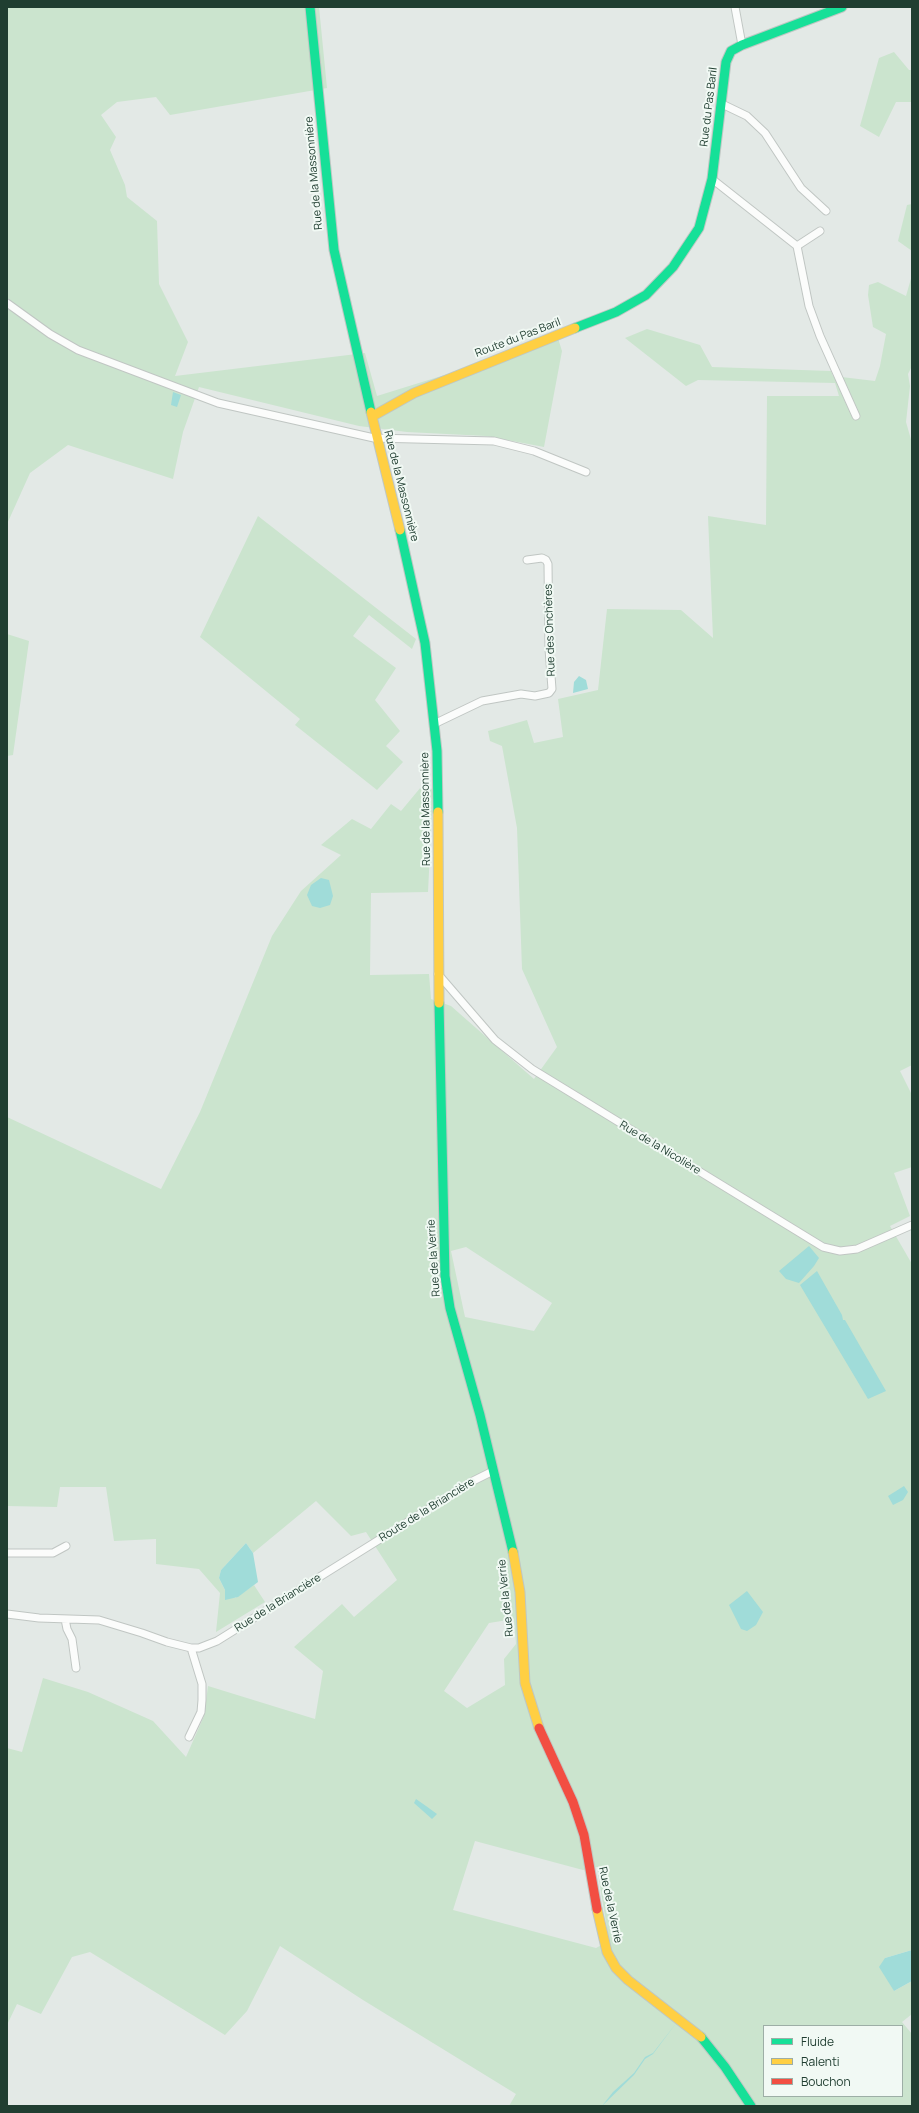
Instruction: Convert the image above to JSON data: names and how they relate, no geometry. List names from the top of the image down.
{
  "streets": {
    "street": [
      "Rue du Pas Baril",
      "Rue de la Massonnière",
      "Route du Pas Baril",
      "Rue des Onchères",
      "Rue de la Nicolière",
      "Rue de la Verrie",
      "Route de la Briancière",
      "Rue de la Briancière"
    ]
  },
  "crossings": [
    ["Rue du Pas Baril", "Route du Pas Baril"],
    ["Rue de la Massonnière", "Route du Pas Baril"],
    ["Rue de la Massonnière", "Rue des Onchères"],
    ["Rue de la Massonnière", "Rue de la Nicolière"],
    ["Rue de la Massonnière", "Rue de la Verrie"],
    ["Rue de la Nicolière", "Rue de la Verrie"],
    ["Rue de la Verrie", "Route de la Briancière"],
    ["Route de la Briancière", "Rue de la Briancière"]
  ],
  "legend": ["Fluide", "Ralenti", "Bouchon"]
}
